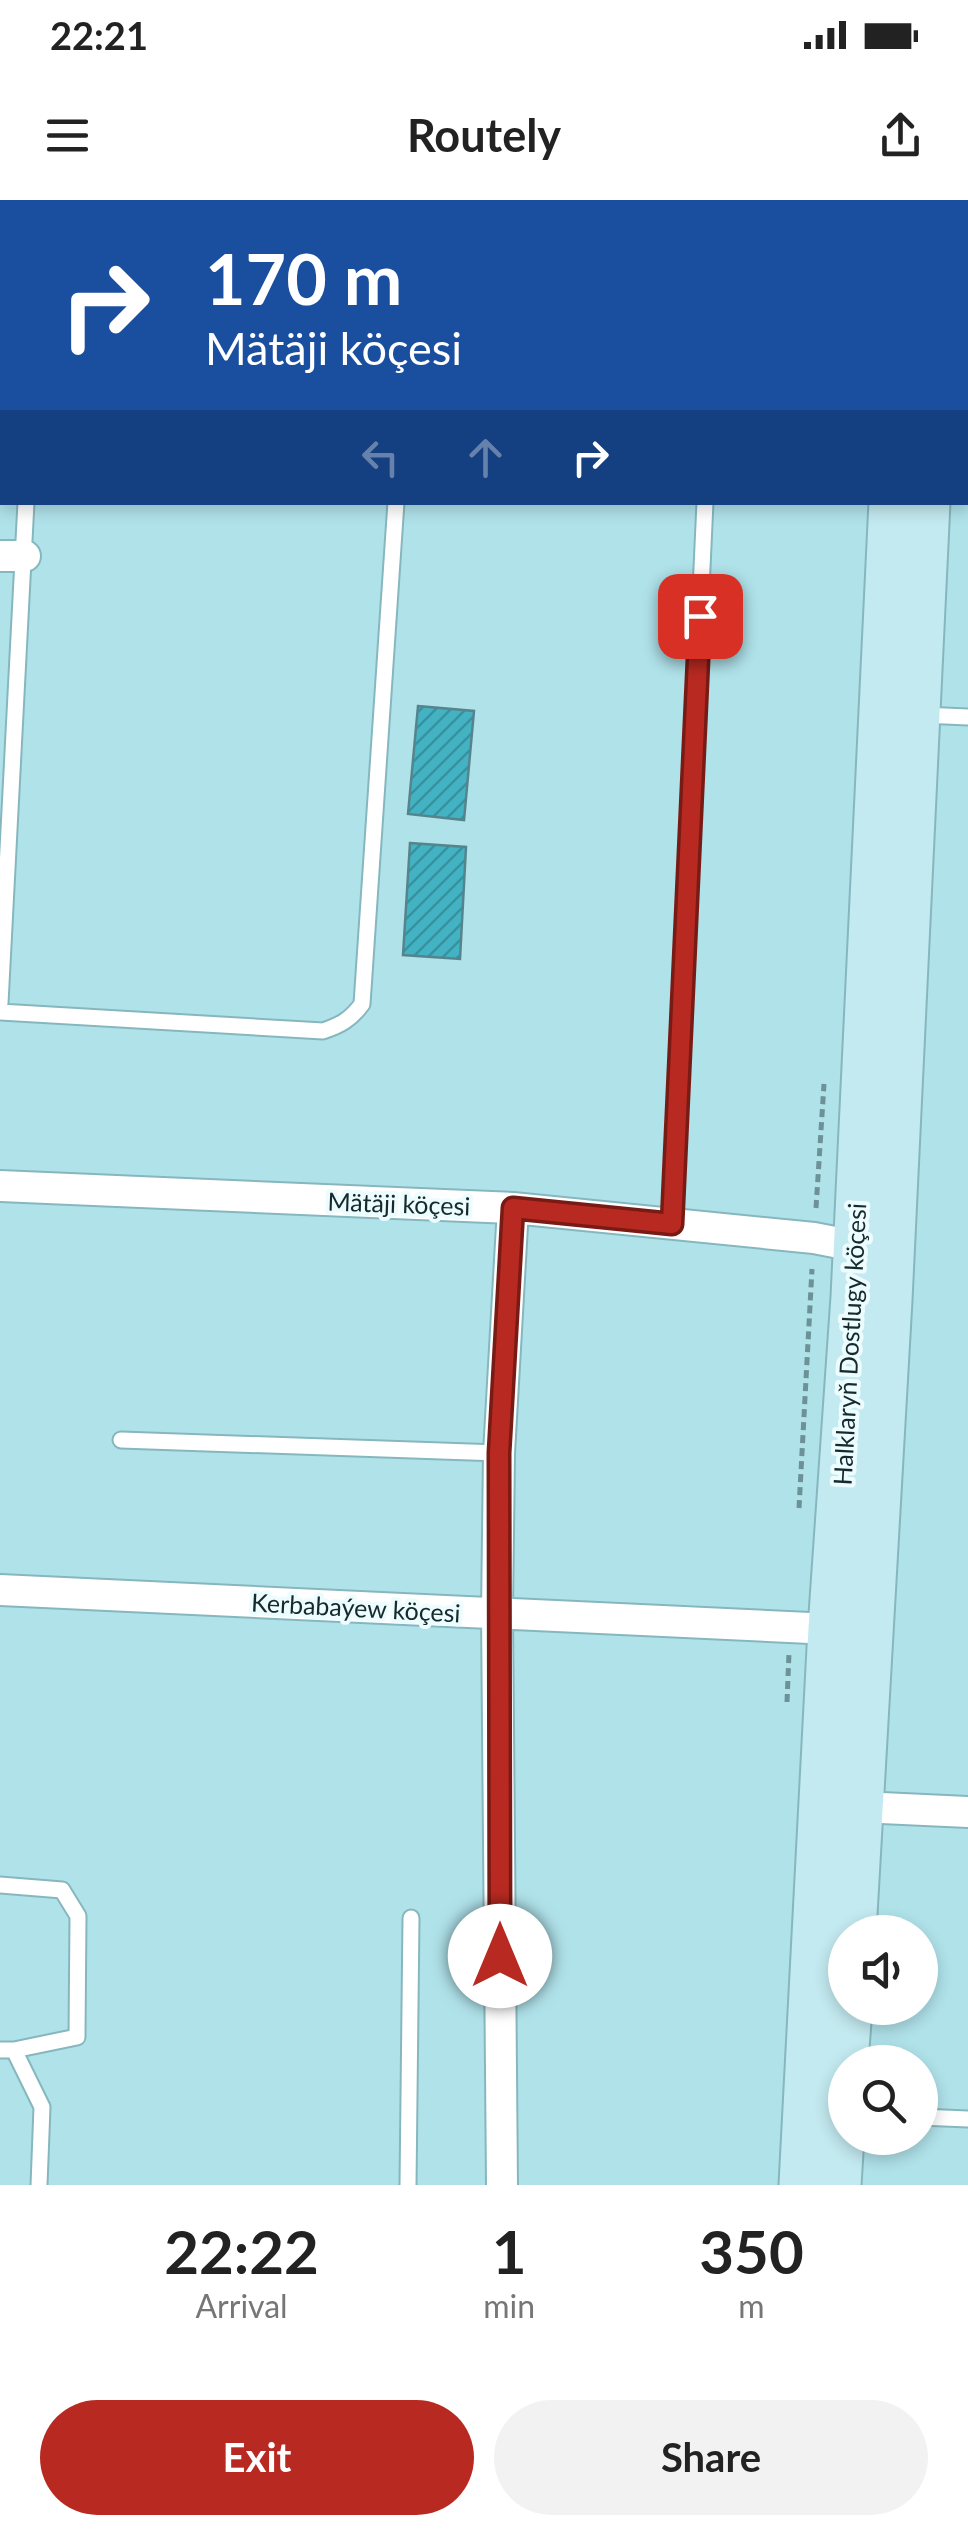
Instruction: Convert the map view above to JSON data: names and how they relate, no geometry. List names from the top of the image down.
{
  "streets": {
    "street": ["Mätäji köçesi", "Halklaryň Dostlugy köçesi", "Kerbabaýew köçesi"]
  },
  "crossings": [
    ["Mätäji köçesi", "Halklaryň Dostlugy köçesi"],
    ["Halklaryň Dostlugy köçesi", "Kerbabaýew köçesi"]
  ],
  "page": {
    "status": "22:21",
    "header": "Routely",
    "turn": ["170 m", "Mätäji köçesi"],
    "eta": [
      "22:22",
      "Arrival",
      "1",
      "min",
      "350",
      "m"
    ],
    "buttons": ["Exit", "Share"]
  }
}
